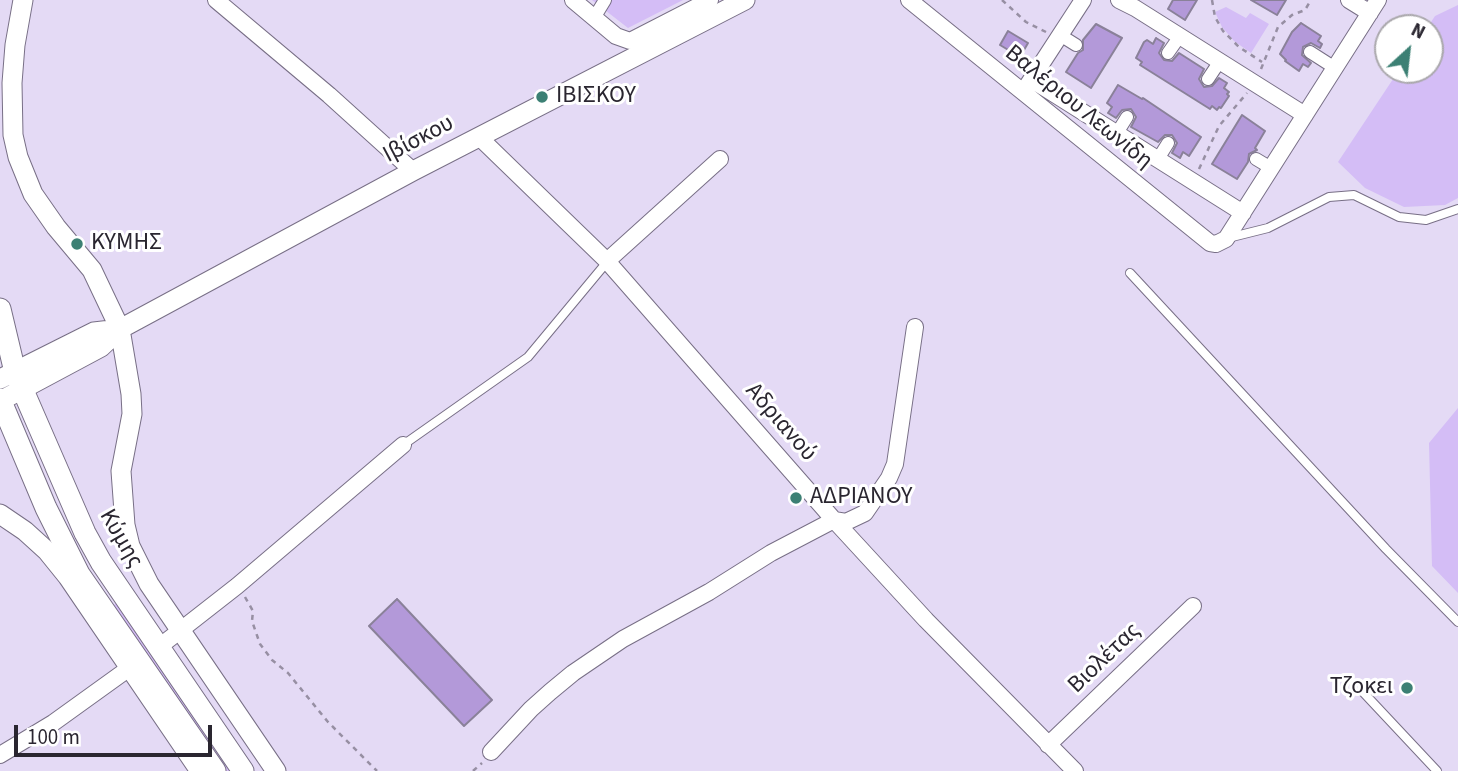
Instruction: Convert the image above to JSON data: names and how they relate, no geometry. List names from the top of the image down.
{
  "streets": {
    "main road": ["Κύμης"],
    "street": [
      "Βαλέριου Λεωνίδη",
      "Ιβίσκου",
      "Αδριανού",
      "Βιολέτας"
    ]
  },
  "crossings": [
    ["Ιβίσκου", "Αδριανού"],
    ["Ιβίσκου", "Κύμης"],
    ["Αδριανού", "Βιολέτας"]
  ],
  "places": [
    "ΙΒΙΣΚΟΥ",
    "ΚΥΜΗΣ",
    "ΑΔΡΙΑΝΟΥ",
    "Τζοκει"
  ],
  "scale_bar": "100 m",
  "north": "top right"
}
